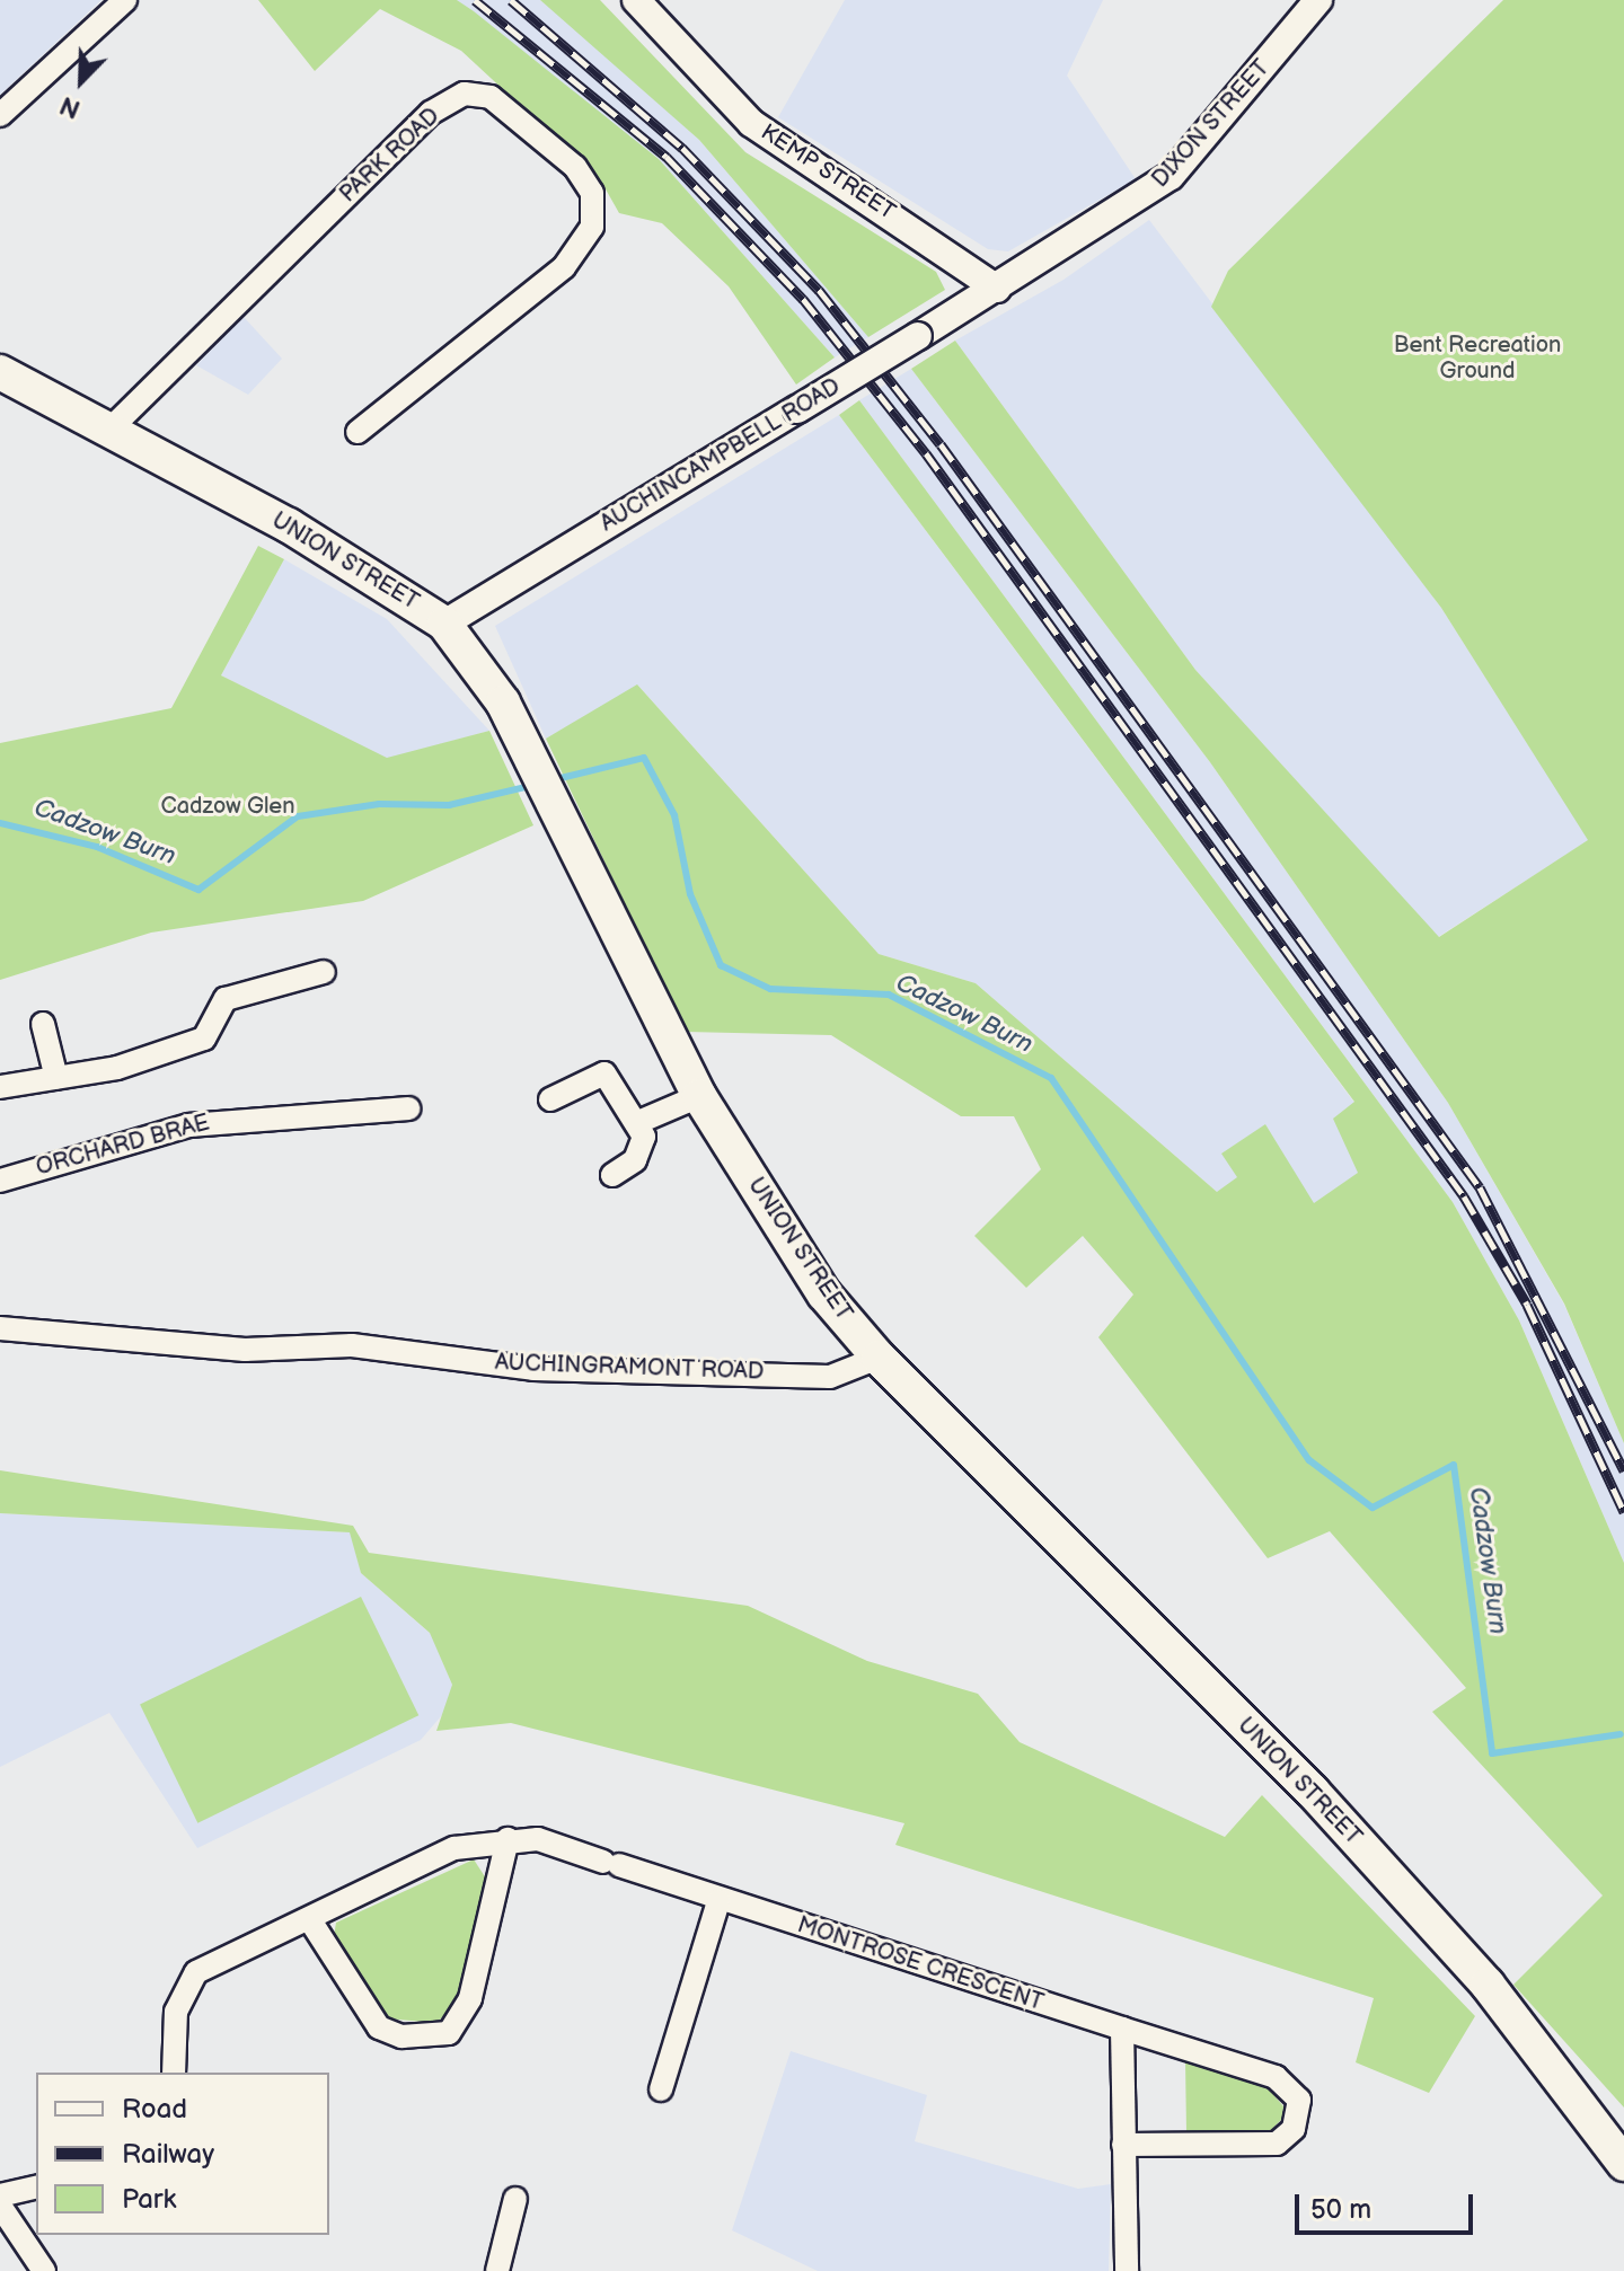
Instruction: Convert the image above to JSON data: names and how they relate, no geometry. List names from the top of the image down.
{
  "streets": {
    "main road": ["UNION STREET"],
    "street": [
      "DIXON STREET",
      "PARK ROAD",
      "KEMP STREET",
      "AUCHINCAMPBELL ROAD",
      "ORCHARD BRAE",
      "AUCHINGRAMONT ROAD",
      "MONTROSE CRESCENT"
    ]
  },
  "crossings": [
    ["DIXON STREET", "KEMP STREET"],
    ["DIXON STREET", "AUCHINCAMPBELL ROAD"],
    ["PARK ROAD", "UNION STREET"],
    ["KEMP STREET", "AUCHINCAMPBELL ROAD"],
    ["AUCHINCAMPBELL ROAD", "UNION STREET"],
    ["UNION STREET", "AUCHINGRAMONT ROAD"]
  ],
  "water": ["Cadzow Burn"],
  "parks": ["Bent Recreation Ground", "Cadzow Glen"],
  "legend": ["Road", "Railway", "Park"],
  "scale_bar": "50 m",
  "north": "bottom left"
}
